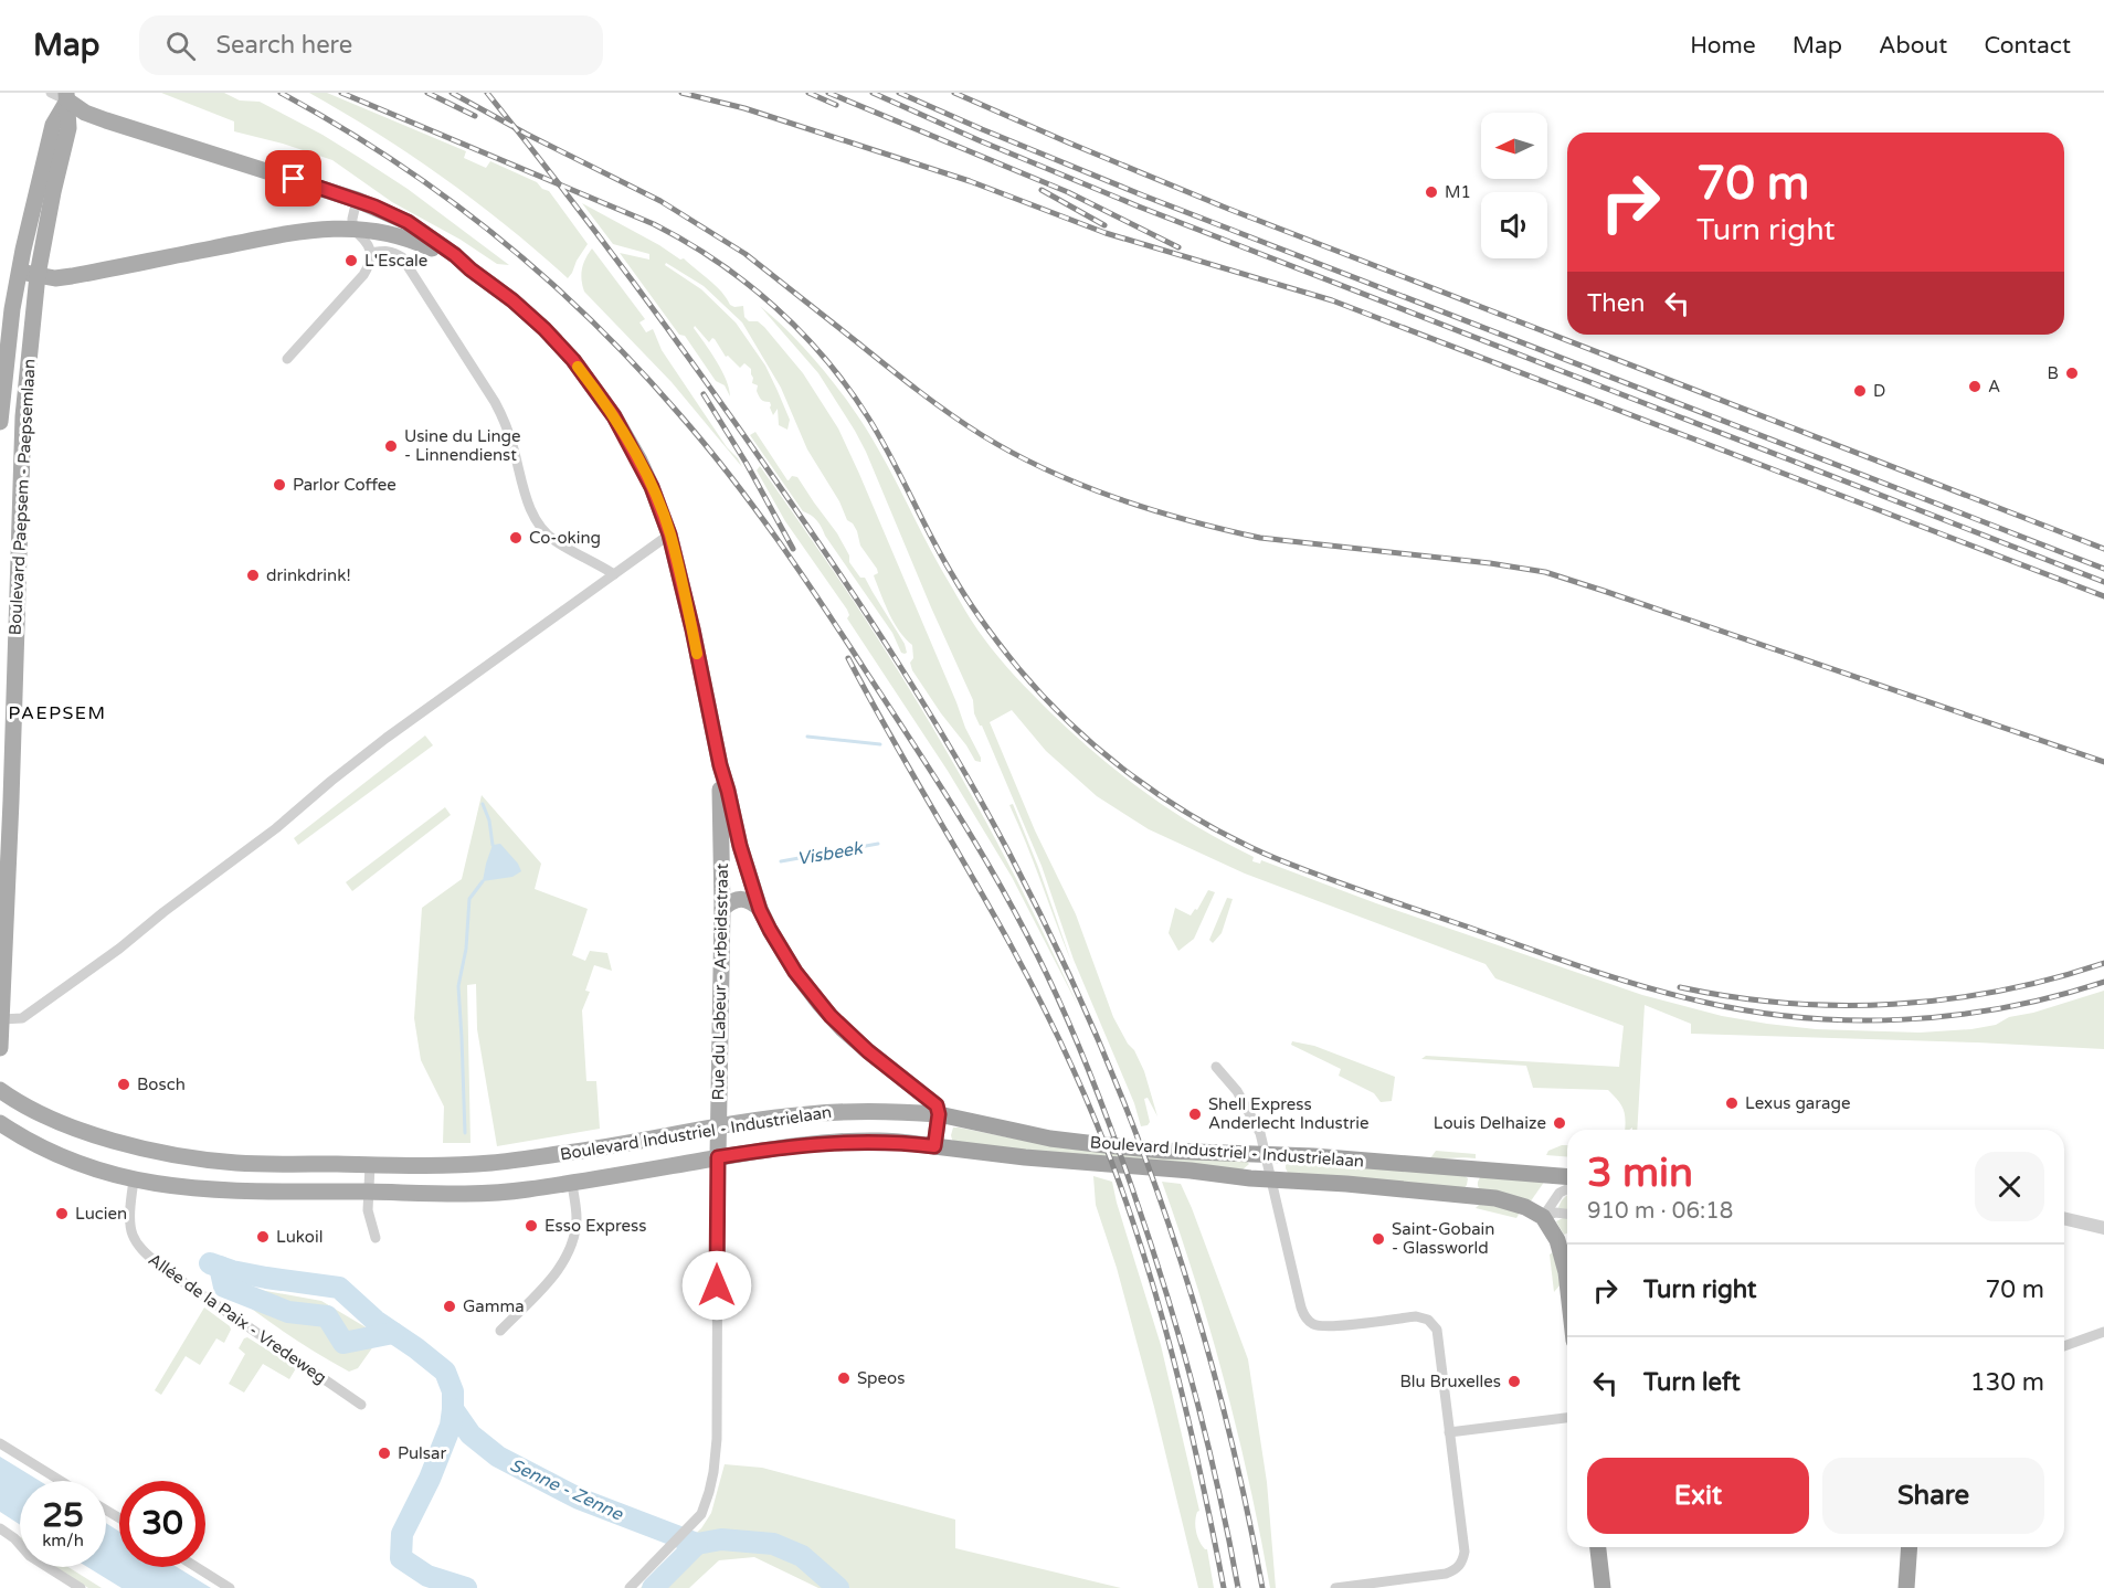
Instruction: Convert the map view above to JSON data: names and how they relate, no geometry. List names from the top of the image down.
{
  "streets": {
    "highway": ["Boulevard Industriel - Industrielaan"],
    "main road": ["Boulevard Paepsem - Paepsemlaan", "Rue du Labeur - Arbeidsstraat"],
    "street": ["Allée de la Paix - Vredeweg"]
  },
  "crossings": [
    ["Rue du Labeur - Arbeidsstraat", "Boulevard Industriel - Industrielaan"],
    ["Boulevard Industriel - Industrielaan", "Allée de la Paix - Vredeweg"]
  ],
  "districts": ["PAEPSEM"],
  "water": ["Visbeek", "Senne - Zenne"],
  "places": [
    "M1",
    "L'Escale",
    "B",
    "A",
    "D",
    "Usine du Linge - Linnendienst",
    "Parlor Coffee",
    "Co-oking",
    "drinkdrink!",
    "Bosch",
    "Lexus garage",
    "Shell Express Anderlecht Industrie",
    "Louis Delhaize",
    "Lucien",
    "Esso Express",
    "Lukoil",
    "Saint-Gobain - Glassworld",
    "Gamma",
    "Speos",
    "Blu Bruxelles",
    "Pulsar"
  ],
  "north": "left",
  "page": {
    "header": "Map",
    "search": "Search here",
    "nav": [
      "Home",
      "Map",
      "About",
      "Contact"
    ],
    "turn": ["70 m", "Turn right"],
    "then": "Then",
    "heading": ["3 min", "910 m · 06:18"],
    "list": [
      {
        "name": "Turn right",
        "value": "70 m"
      },
      {
        "name": "Turn left",
        "value": "130 m"
      }
    ],
    "buttons": ["Exit", "Share"],
    "speed": "25 km/h",
    "limit": "30"
  }
}
